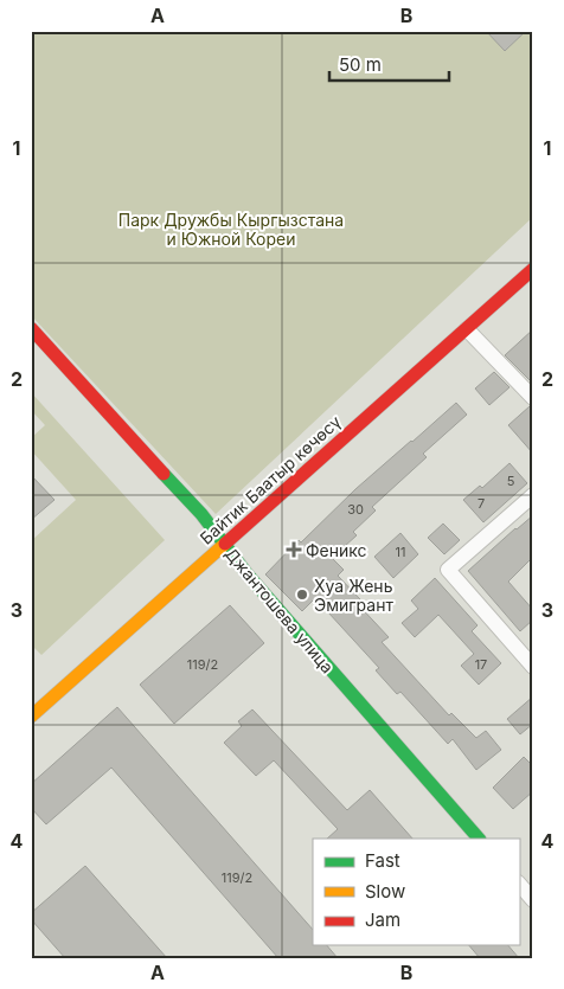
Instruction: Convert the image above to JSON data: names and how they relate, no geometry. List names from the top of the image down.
{
  "streets": {
    "street": ["Байтик Баатыр көчөсү", "Джантошева улица"]
  },
  "crossings": [
    ["Байтик Баатыр көчөсү", "Джантошева улица"]
  ],
  "parks": ["Парк Дружбы Кыргызстана и Южной Кореи"],
  "places": {
    "health": ["Феникс"],
    "other": ["Хуа Жень Эмигрант"]
  },
  "house_numbers": [
    "5",
    "7",
    "30",
    "11",
    "119/2",
    "17",
    "119/2"
  ],
  "legend": ["Fast", "Slow", "Jam"],
  "scale_bar": "50 m",
  "grid": {
    "columns": ["A", "B"],
    "rows": [
      "1",
      "2",
      "3",
      "4"
    ]
  }
}
